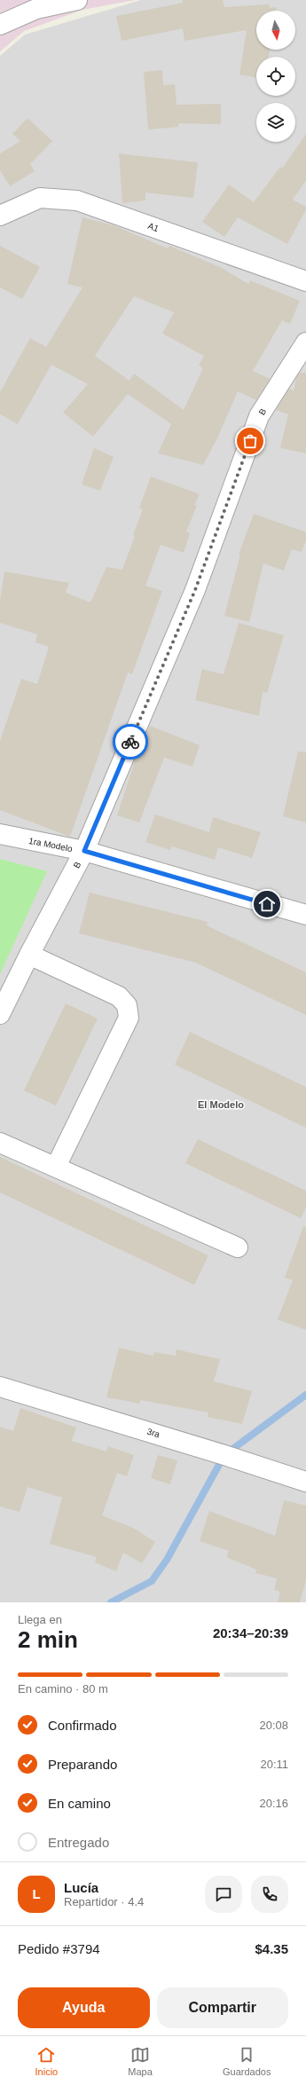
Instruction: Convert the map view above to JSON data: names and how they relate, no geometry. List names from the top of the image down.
{
  "streets": {
    "street": [
      "A1",
      "B",
      "1ra Modelo",
      "3ra"
    ]
  },
  "crossings": [
    ["B", "1ra Modelo"]
  ],
  "districts": ["El Modelo"],
  "north": "bottom",
  "page": {
    "heading": ["2 min", "Llega en", "20:34–20:39"],
    "panel": [
      "Lucía",
      "Repartidor · 4.4",
      "Pedido #3794",
      "$4.35"
    ],
    "bar": "En camino · 80 m",
    "list": [
      ["Confirmado", "20:08"],
      ["Preparando", "20:11"],
      ["En camino", "20:16"],
      "Entregado"
    ],
    "round": "L",
    "buttons": ["Ayuda", "Compartir"],
    "tabs": ["Inicio", "Mapa", "Guardados"]
  }
}
